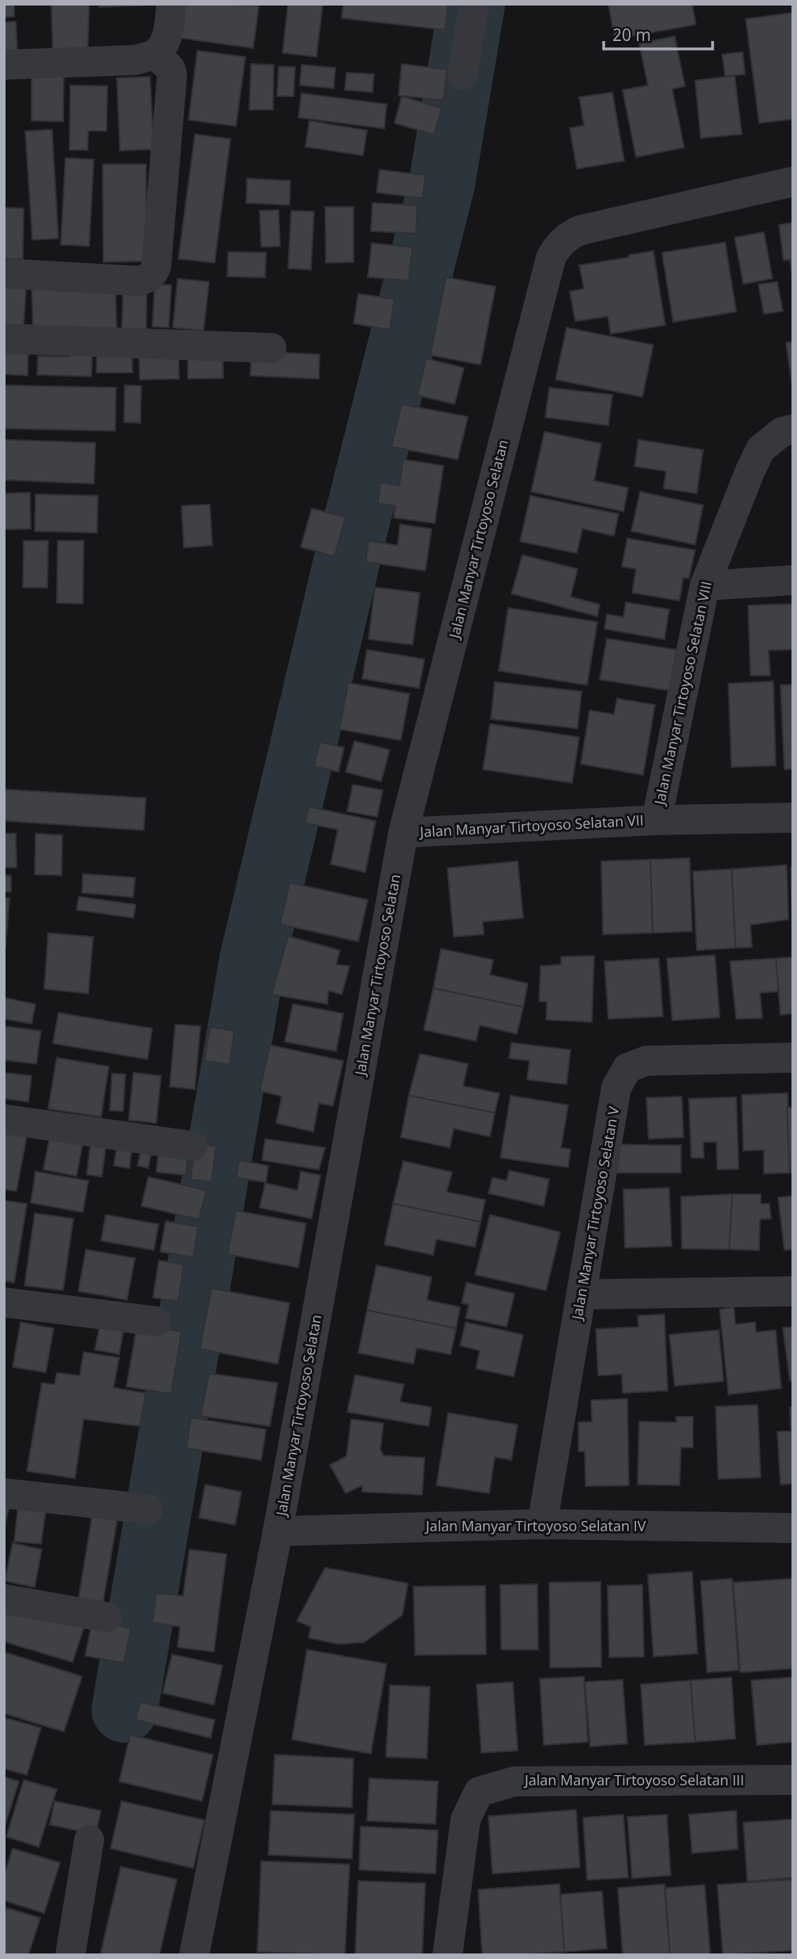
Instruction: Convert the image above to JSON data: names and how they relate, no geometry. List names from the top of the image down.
{
  "streets": {
    "street": [
      "Jalan Manyar Tirtoyoso Selatan",
      "Jalan Manyar Tirtoyoso Selatan VIII",
      "Jalan Manyar Tirtoyoso Selatan VII",
      "Jalan Manyar Tirtoyoso Selatan V",
      "Jalan Manyar Tirtoyoso Selatan IV",
      "Jalan Manyar Tirtoyoso Selatan III"
    ]
  },
  "crossings": [
    ["Jalan Manyar Tirtoyoso Selatan", "Jalan Manyar Tirtoyoso Selatan VII"],
    ["Jalan Manyar Tirtoyoso Selatan", "Jalan Manyar Tirtoyoso Selatan IV"],
    ["Jalan Manyar Tirtoyoso Selatan VIII", "Jalan Manyar Tirtoyoso Selatan VII"],
    ["Jalan Manyar Tirtoyoso Selatan V", "Jalan Manyar Tirtoyoso Selatan IV"]
  ],
  "scale_bar": "20 m"
}
